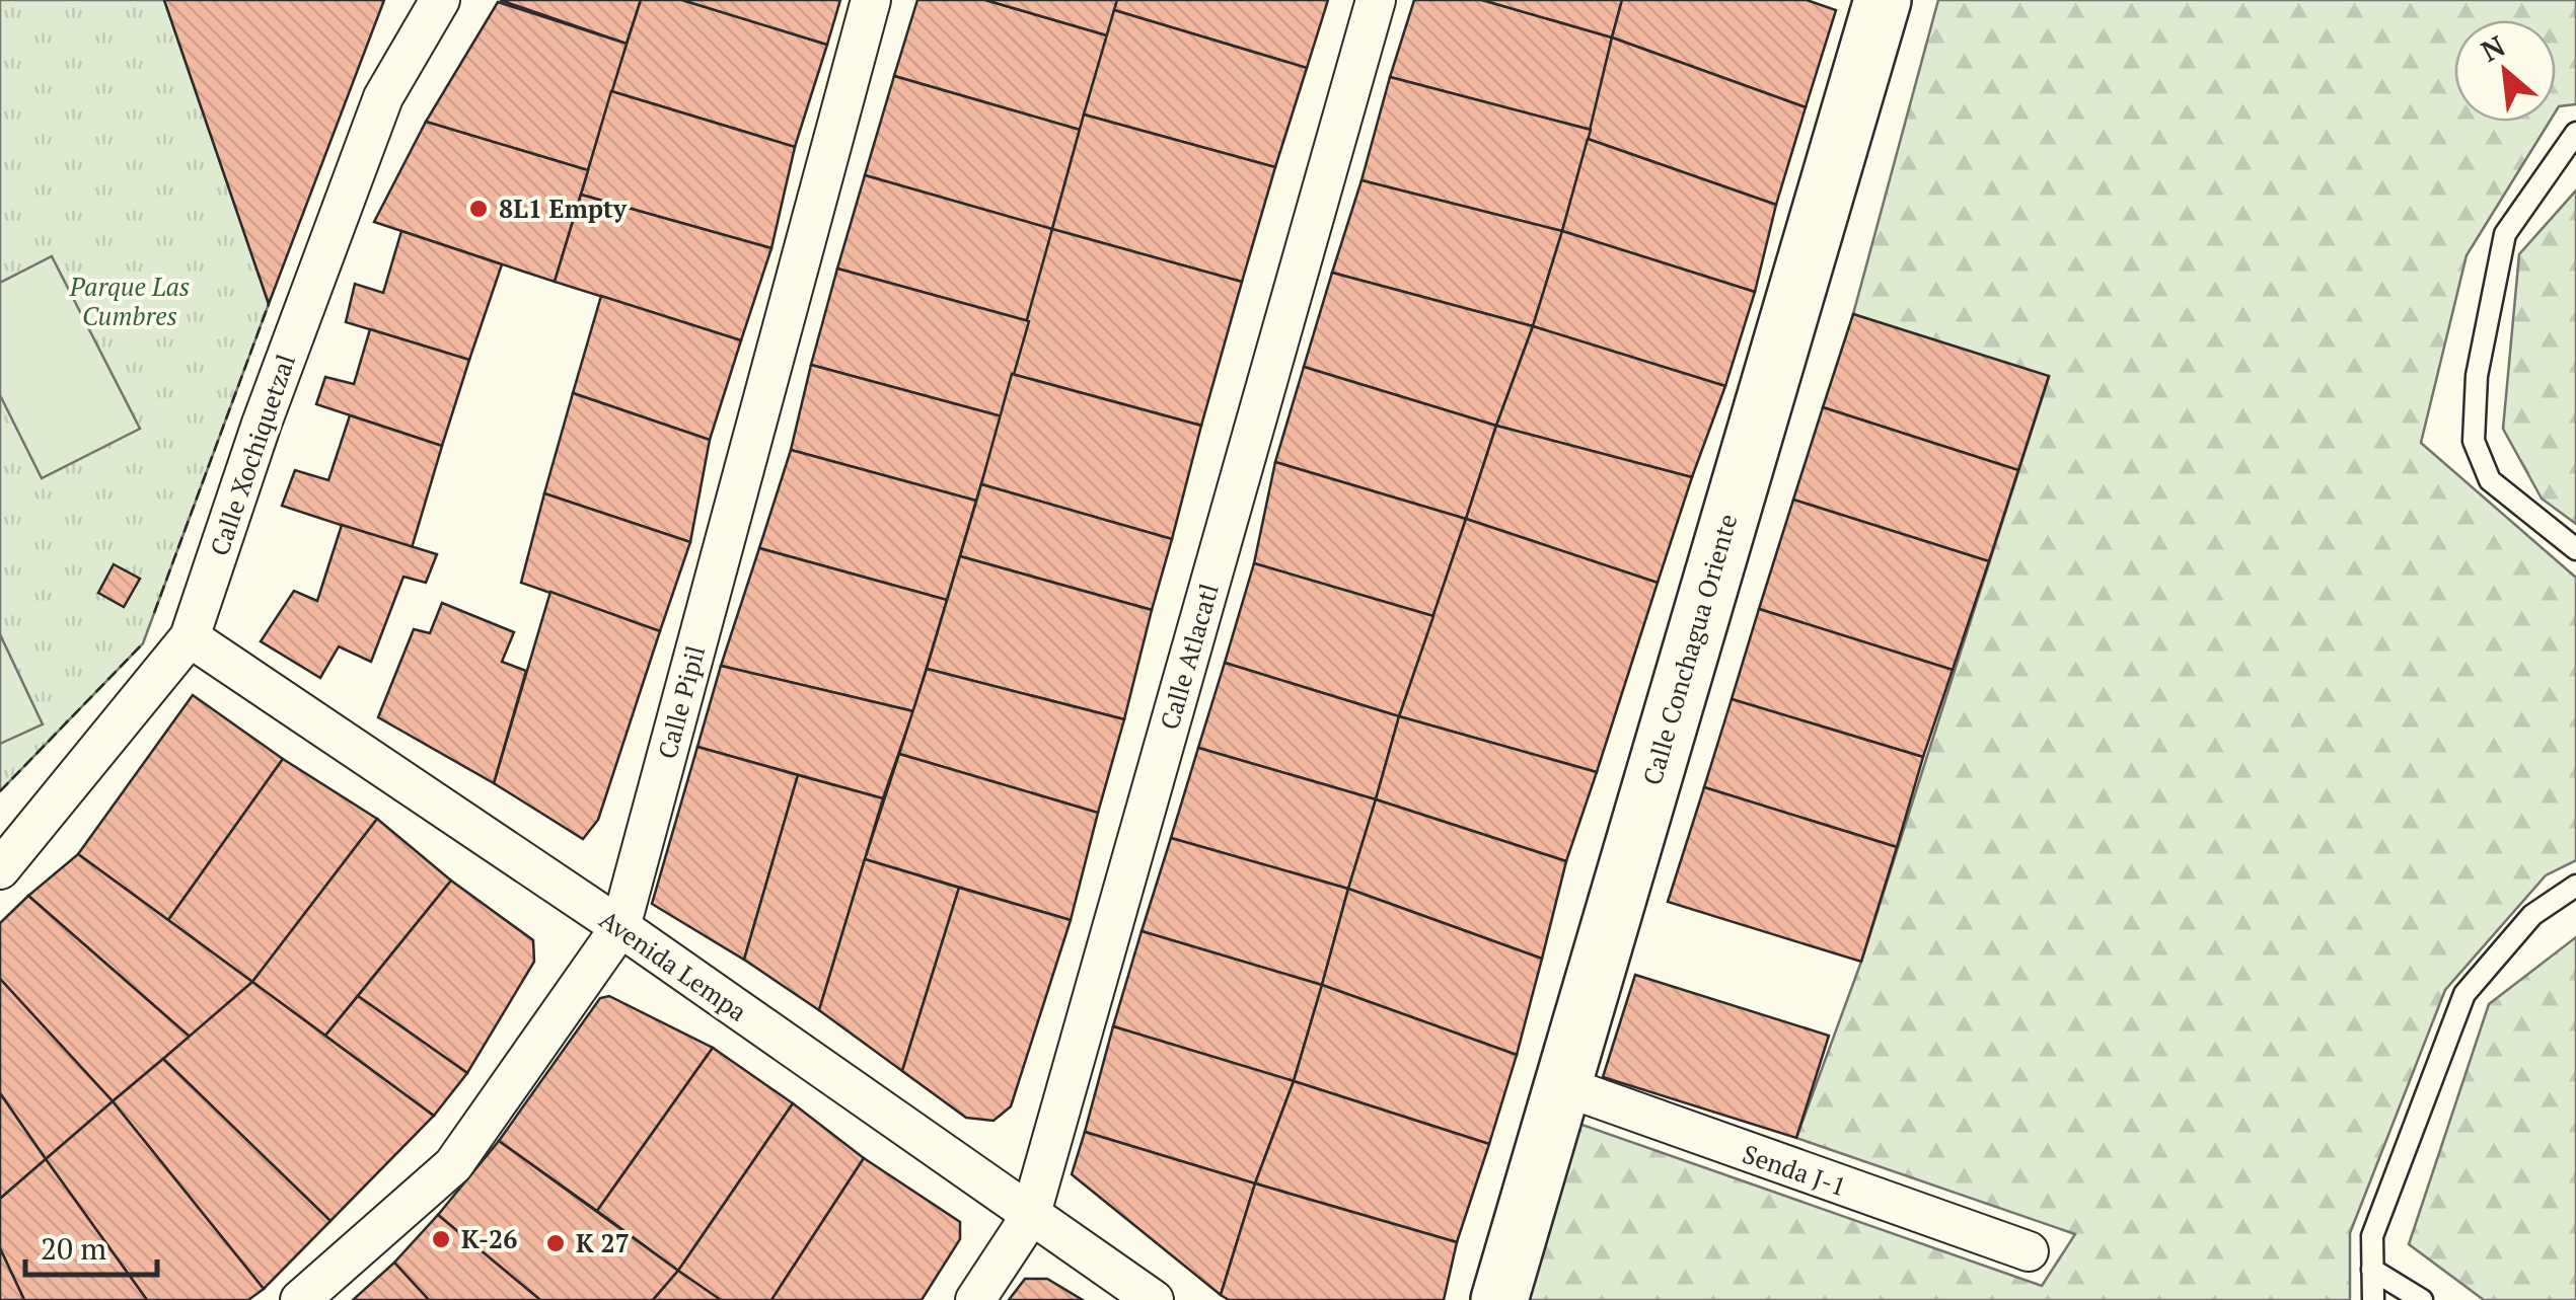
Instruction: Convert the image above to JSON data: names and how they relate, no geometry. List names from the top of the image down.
{
  "streets": {
    "main road": ["Calle Conchagua Oriente"],
    "street": [
      "Calle Xochiquetzal",
      "Calle Atlacatl",
      "Calle Pipil",
      "Avenida Lempa",
      "Senda J-1"
    ]
  },
  "crossings": [
    ["Calle Xochiquetzal", "Avenida Lempa"],
    ["Calle Conchagua Oriente", "Senda J-1"],
    ["Calle Atlacatl", "Avenida Lempa"],
    ["Calle Pipil", "Avenida Lempa"]
  ],
  "parks": ["Parque Las Cumbres"],
  "places": ["8L1 Empty", "K-26", "K 27"],
  "scale_bar": "20 m",
  "north": "top left"
}
